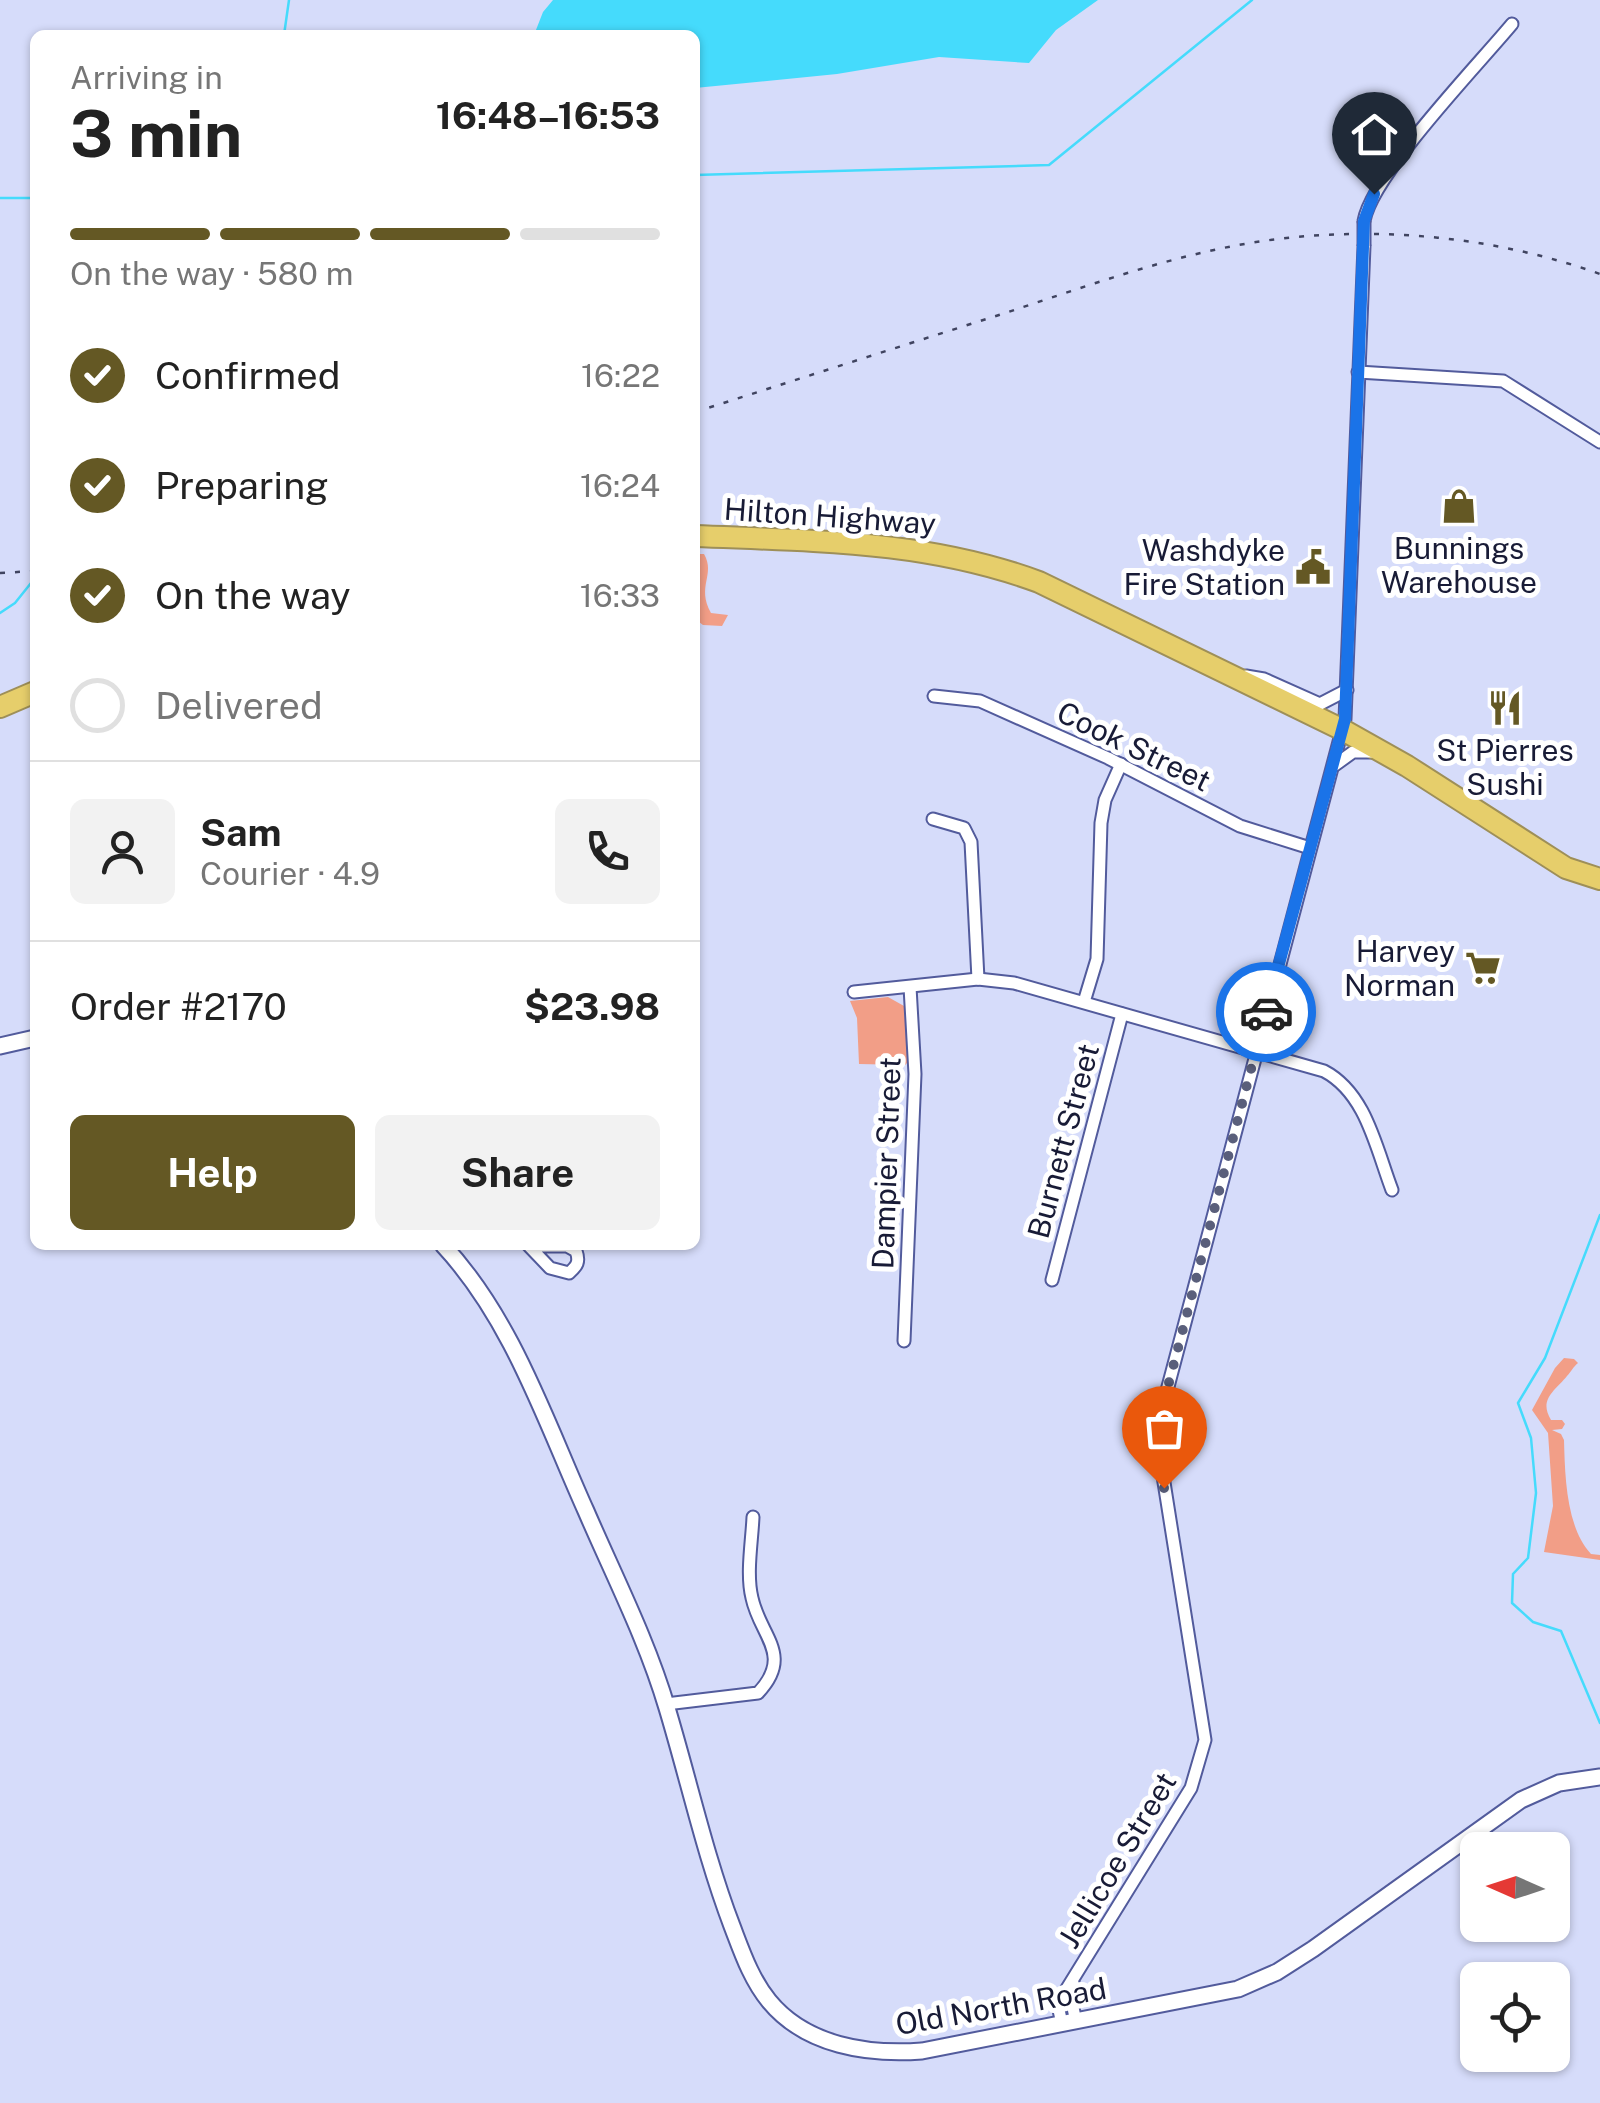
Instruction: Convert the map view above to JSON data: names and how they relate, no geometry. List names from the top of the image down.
{
  "streets": {
    "highway": ["Hilton Highway"],
    "street": [
      "Cook Street",
      "Burnett Street",
      "Dampier Street",
      "Jellicoe Street",
      "Old North Road"
    ]
  },
  "crossings": [
    ["Hilton Highway", "Jellicoe Street"],
    ["Cook Street", "Jellicoe Street"],
    ["Jellicoe Street", "Old North Road"]
  ],
  "places": {
    "shop": ["Bunnings Warehouse"],
    "public building": ["Washdyke Fire Station"],
    "restaurant": ["St Pierres Sushi"],
    "supermarket": ["Harvey Norman"]
  },
  "north": "left",
  "page": {
    "heading": ["3 min", "Arriving in", "16:48–16:53"],
    "panel": [
      "Sam",
      "Courier · 4.9",
      "Order #2170",
      "$23.98"
    ],
    "bar": "On the way · 580 m",
    "list": [
      ["Confirmed", "16:22"],
      ["Preparing", "16:24"],
      ["On the way", "16:33"],
      "Delivered"
    ],
    "buttons": ["Help", "Share"]
  }
}
